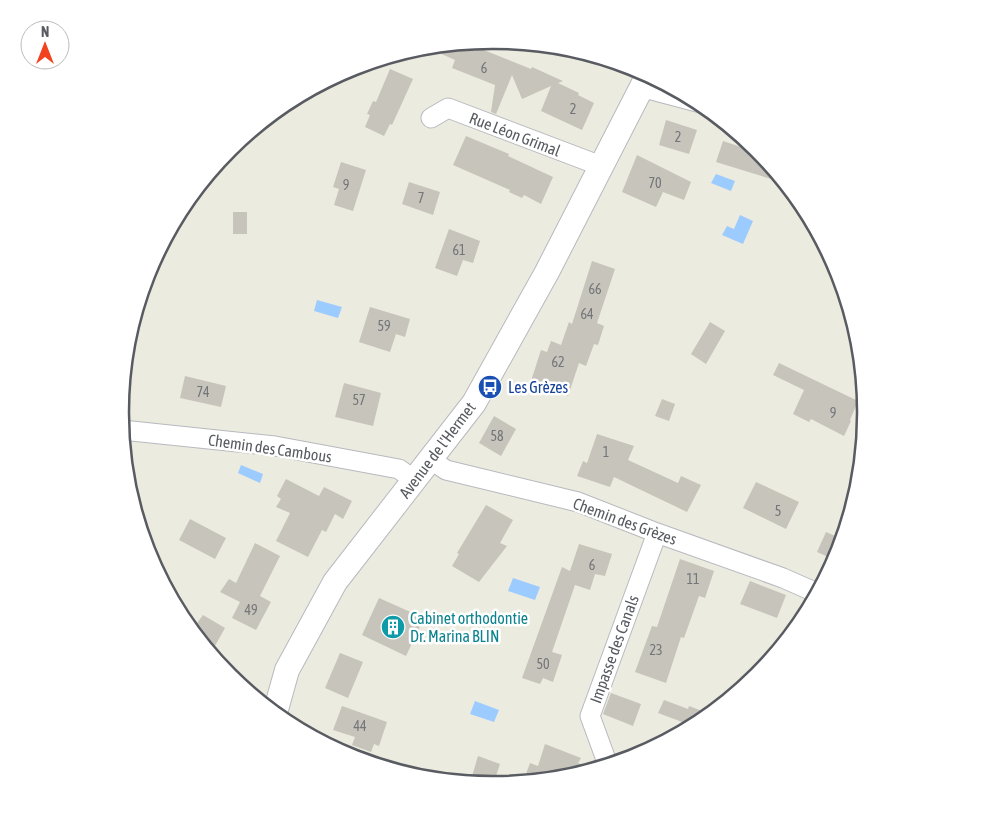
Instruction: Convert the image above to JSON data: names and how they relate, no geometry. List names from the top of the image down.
{
  "streets": {
    "street": [
      "Rue Léon Grimal",
      "Chemin des Cambous",
      "Avenue de l'Hermet",
      "Chemin des Grèzes",
      "Impasse des Canals"
    ]
  },
  "crossings": [
    ["Rue Léon Grimal", "Avenue de l'Hermet"],
    ["Chemin des Cambous", "Avenue de l'Hermet"],
    ["Avenue de l'Hermet", "Chemin des Grèzes"],
    ["Chemin des Grèzes", "Impasse des Canals"]
  ],
  "places": {
    "bus stop": ["Les Grèzes"],
    "building": ["Cabinet orthodontie Dr. Marina BLIN"]
  },
  "house_numbers": [
    "6",
    "2",
    "2",
    "70",
    "9",
    "7",
    "61",
    "66",
    "64",
    "59",
    "62",
    "74",
    "57",
    "9",
    "58",
    "1",
    "5",
    "6",
    "11",
    "49",
    "23",
    "50",
    "44"
  ],
  "north": "top"
}
